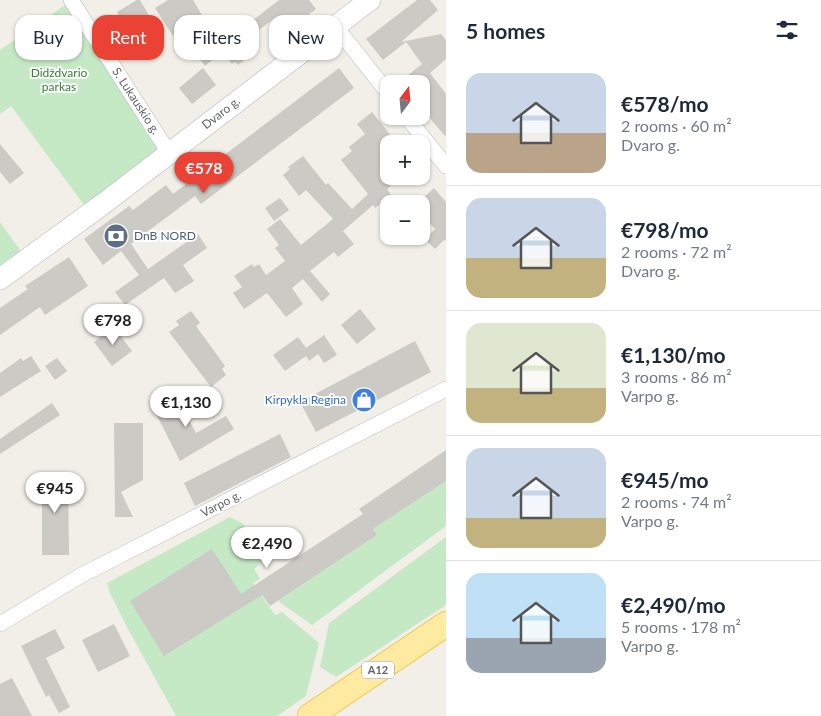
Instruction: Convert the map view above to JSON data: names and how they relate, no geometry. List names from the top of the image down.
{
  "streets": {
    "highway": ["A12"],
    "main road": ["Dvaro g."],
    "street": ["S. Lukauskio g.", "Varpo g."]
  },
  "crossings": [
    ["S. Lukauskio g.", "Dvaro g."]
  ],
  "parks": ["Didždvario parkas"],
  "places": {
    "bank": ["DnB NORD"],
    "shop": ["Kirpykla Regina"]
  },
  "north": "top",
  "page": {
    "heading": "5 homes",
    "chip": [
      "Buy",
      "Rent",
      "Filters",
      "New"
    ],
    "list": [
      {
        "name": "€578/mo",
        "note": "2 rooms · 60 m² · Dvaro g."
      },
      {
        "name": "€798/mo",
        "note": "2 rooms · 72 m² · Dvaro g."
      },
      {
        "name": "€1,130/mo",
        "note": "3 rooms · 86 m² · Varpo g."
      },
      {
        "name": "€945/mo",
        "note": "2 rooms · 74 m² · Varpo g."
      },
      {
        "name": "€2,490/mo",
        "note": "5 rooms · 178 m² · Varpo g."
      }
    ],
    "map_buttons": ["+", "−"],
    "price": [
      "€578",
      "€798",
      "€1,130",
      "€945",
      "€2,490"
    ]
  }
}
